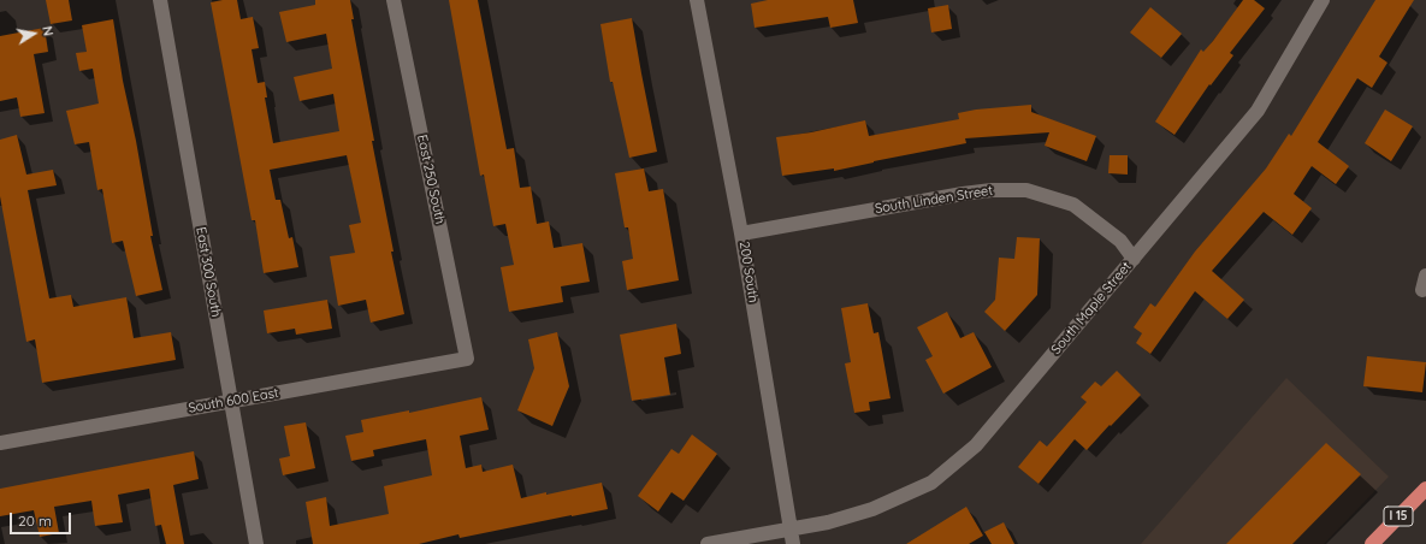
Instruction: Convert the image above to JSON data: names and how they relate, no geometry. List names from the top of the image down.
{
  "streets": {
    "highway": ["I 15"],
    "street": [
      "East 250 South",
      "South Linden Street",
      "East 300 South",
      "200 South",
      "South Maple Street",
      "South 600 East"
    ]
  },
  "crossings": [
    ["East 250 South", "South 600 East"],
    ["South Linden Street", "200 South"],
    ["South Linden Street", "South Maple Street"],
    ["East 300 South", "South 600 East"],
    ["200 South", "South Maple Street"]
  ],
  "scale_bar": "20 m",
  "north": "right"
}
